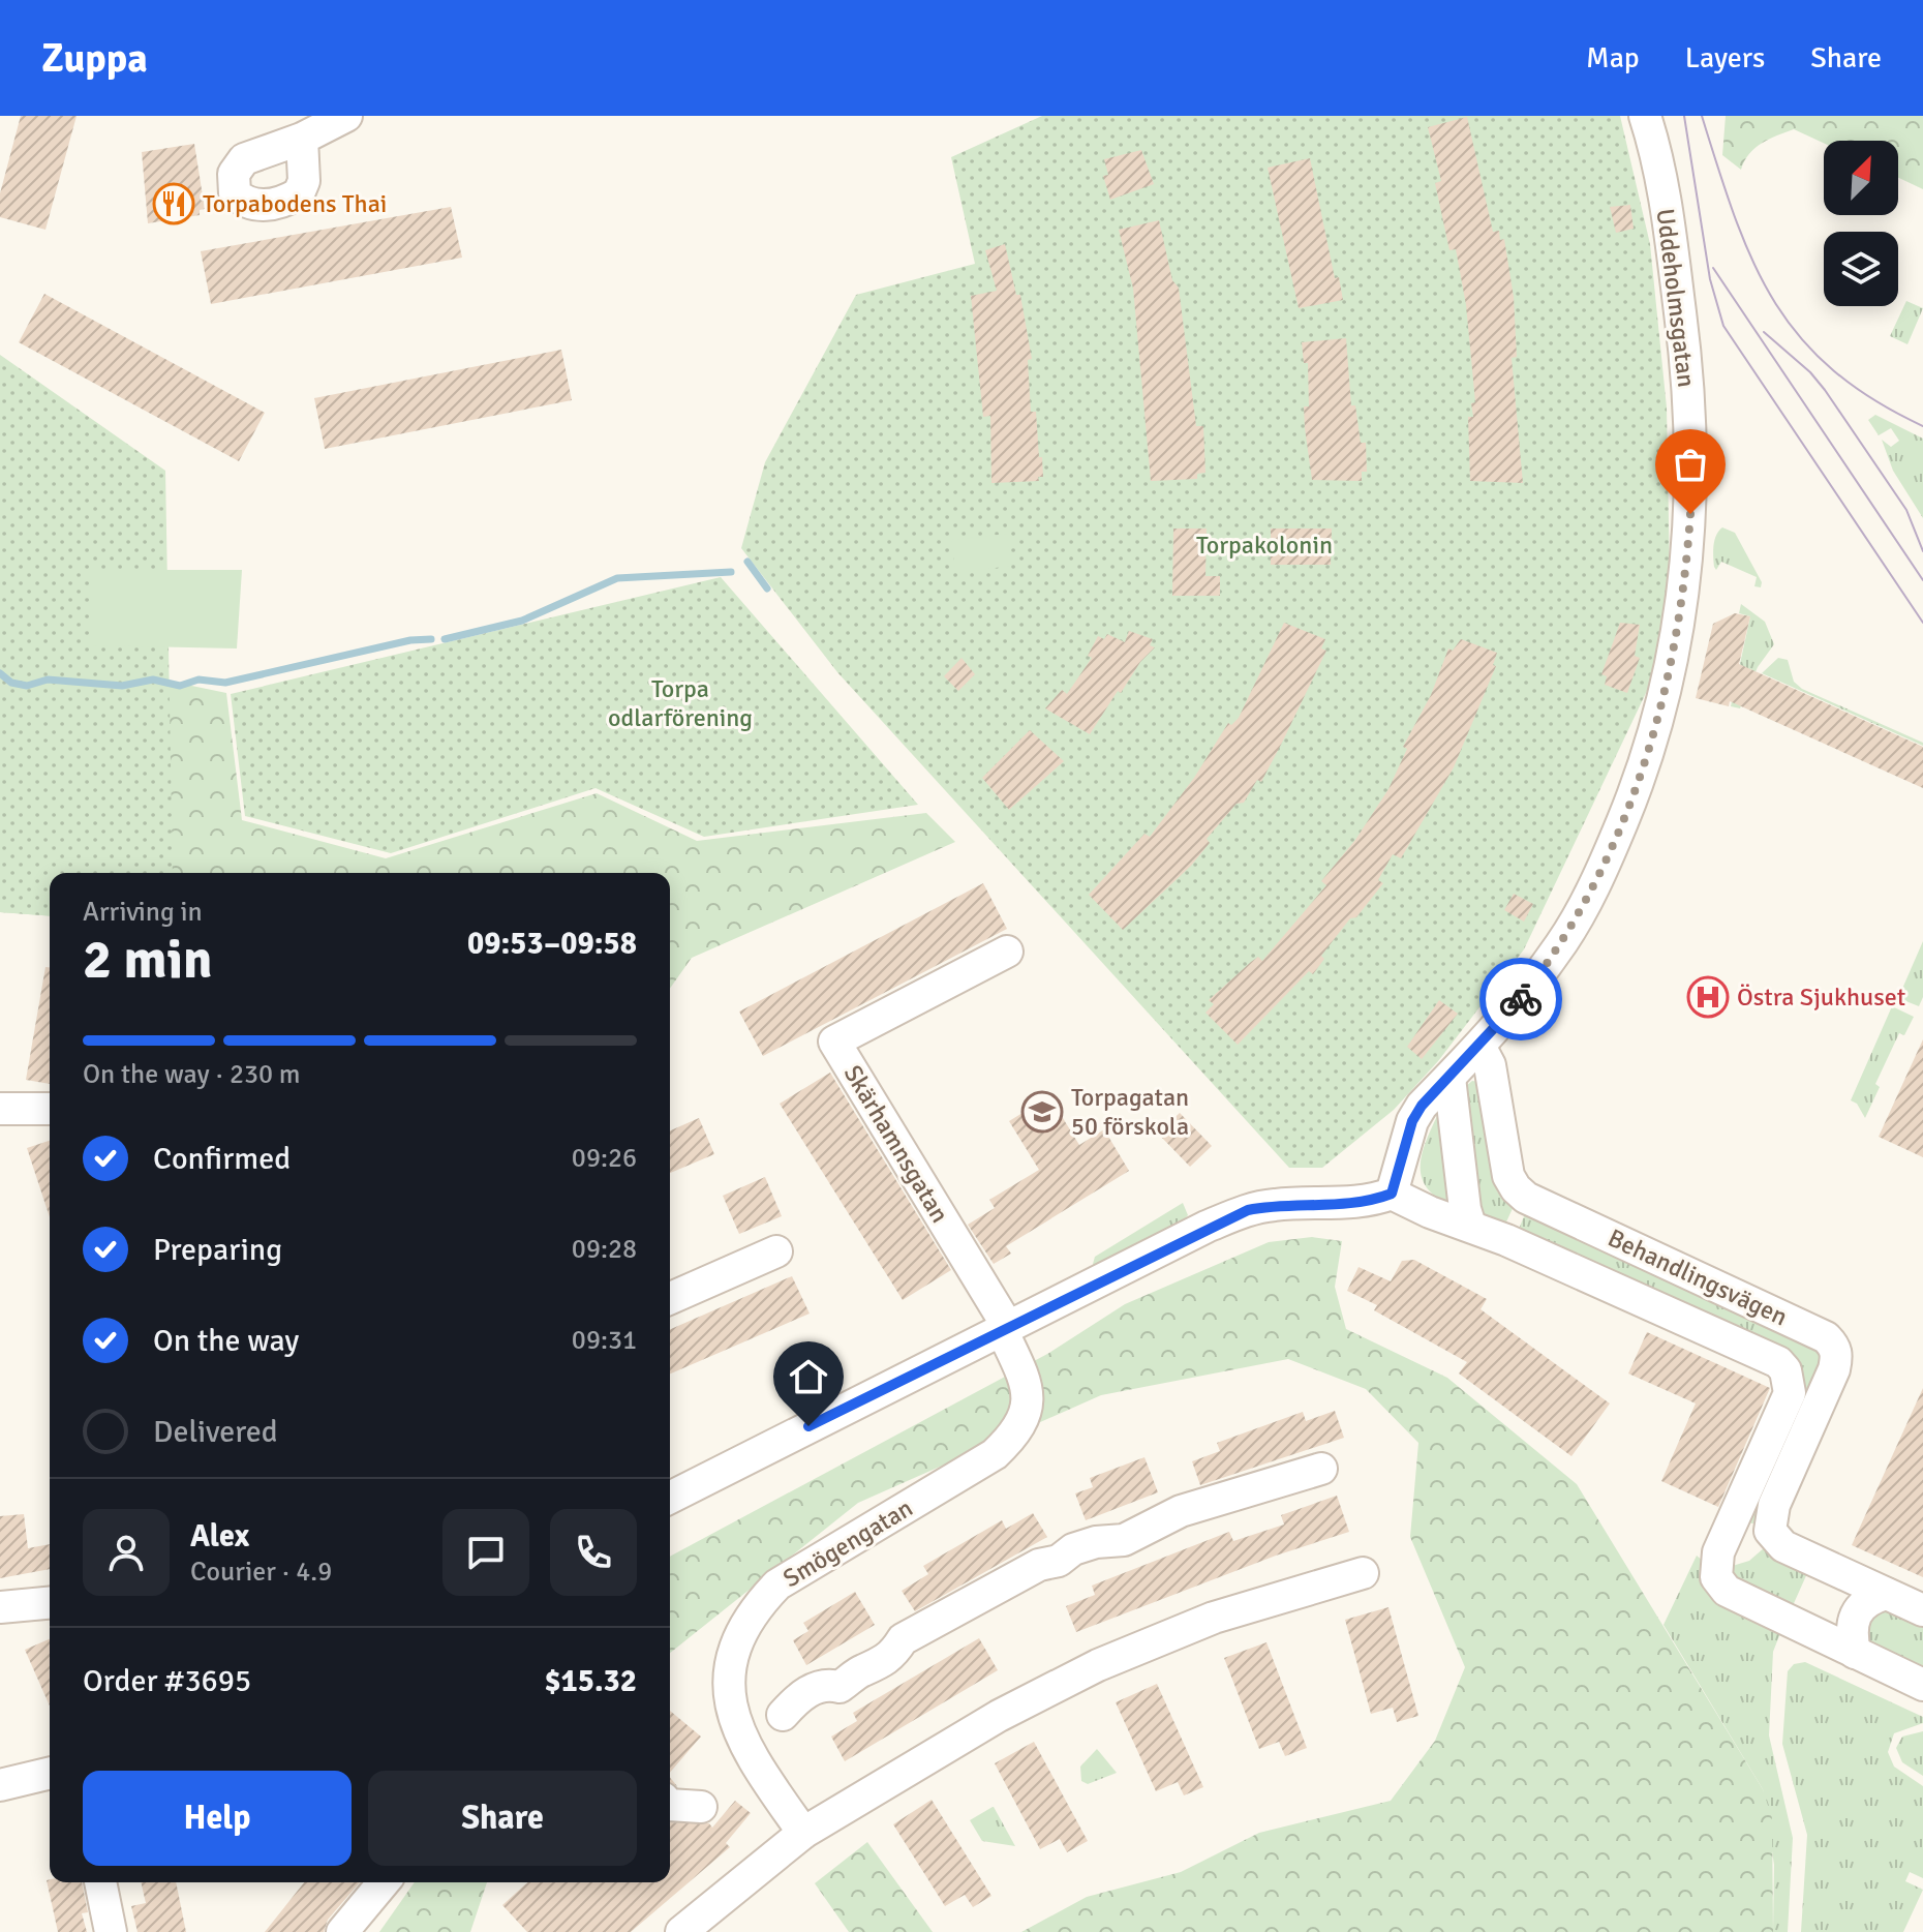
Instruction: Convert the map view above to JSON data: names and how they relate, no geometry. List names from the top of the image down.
{
  "streets": {
    "street": [
      "Uddeholmsgatan",
      "Skärhamnsgatan",
      "Behandlingsvägen",
      "Smögengatan"
    ]
  },
  "crossings": [
    ["Uddeholmsgatan", "Behandlingsvägen"],
    ["Skärhamnsgatan", "Smögengatan"]
  ],
  "parks": ["Torpakolonin", "Torpa odlarförening"],
  "places": {
    "restaurant": ["Torpabodens Thai"],
    "hospital": ["Östra Sjukhuset"],
    "school or university": ["Torpagatan 50 förskola"]
  },
  "north": "top right",
  "page": {
    "header": "Zuppa",
    "nav": ["Map", "Layers", "Share"],
    "heading": ["2 min", "Arriving in", "09:53–09:58"],
    "panel": [
      "Alex",
      "Courier · 4.9",
      "Order #3695",
      "$15.32"
    ],
    "bar": "On the way · 230 m",
    "list": [
      ["Confirmed", "09:26"],
      ["Preparing", "09:28"],
      ["On the way", "09:31"],
      "Delivered"
    ],
    "buttons": ["Help", "Share"]
  }
}
